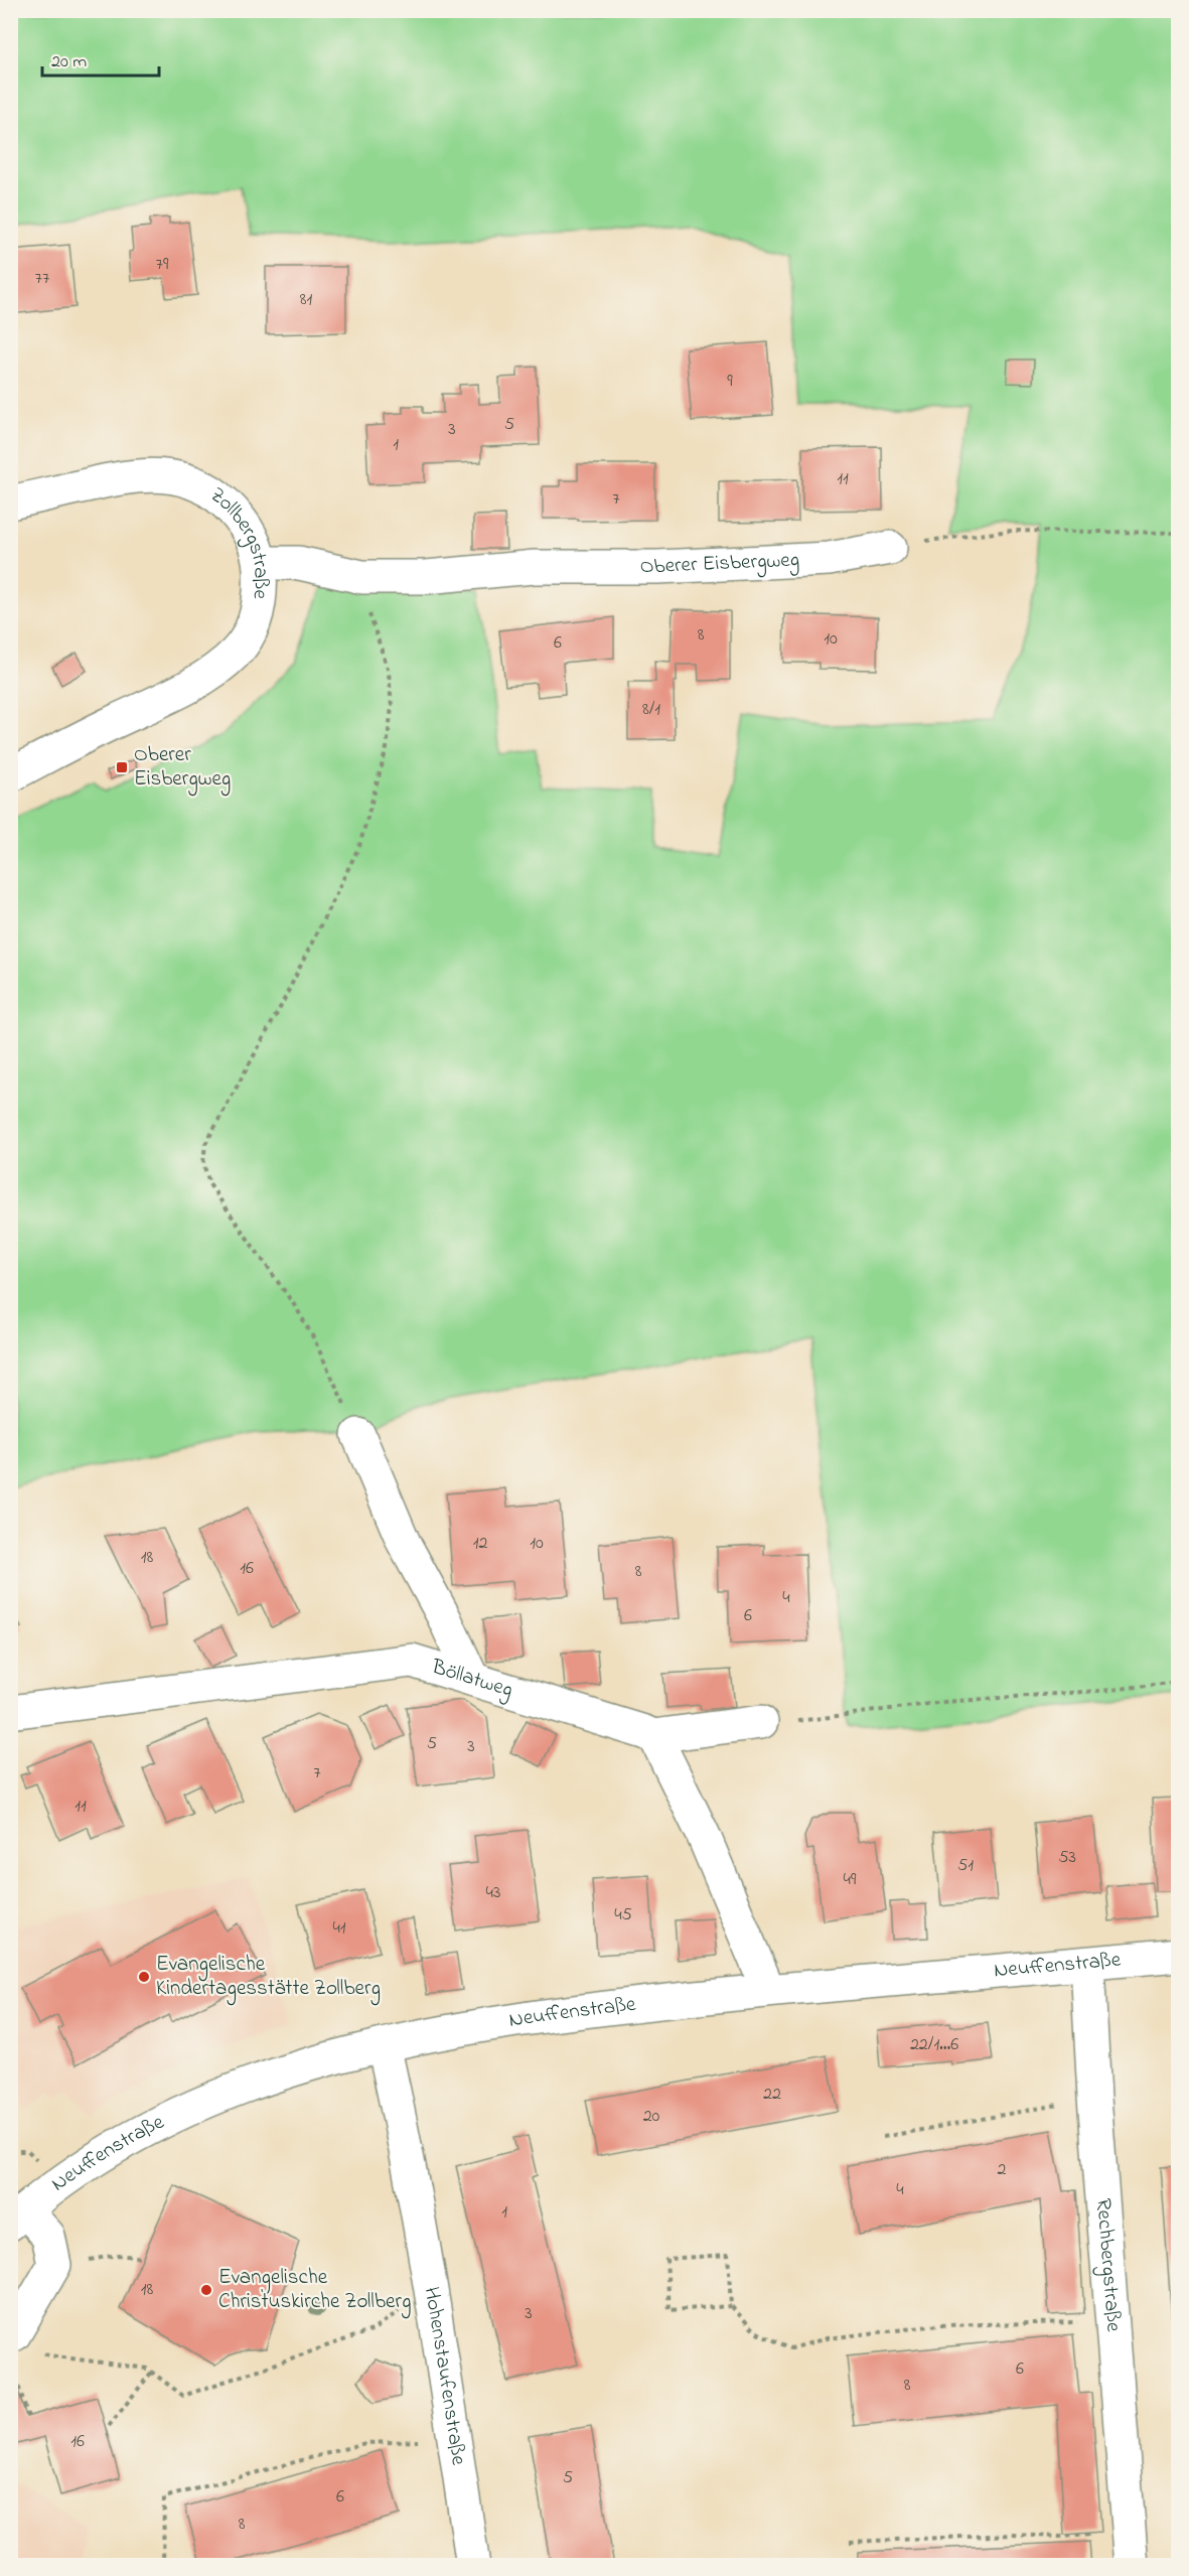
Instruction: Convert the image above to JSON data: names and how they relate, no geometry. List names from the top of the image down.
{
  "streets": {
    "street": [
      "Zollbergstraße",
      "Oberer Eisbergweg",
      "Böllatweg",
      "Neuffenstraße",
      "Rechbergstraße",
      "Hohenstaufenstraße"
    ]
  },
  "crossings": [
    ["Zollbergstraße", "Oberer Eisbergweg"],
    ["Neuffenstraße", "Rechbergstraße"],
    ["Neuffenstraße", "Hohenstaufenstraße"]
  ],
  "places": {
    "transit": ["Oberer Eisbergweg"],
    "other": ["Evangelische Kindertagesstätte Zollberg", "Evangelische Christuskirche Zollberg"]
  },
  "house_numbers": [
    "79",
    "77",
    "81",
    "9",
    "5",
    "3",
    "1",
    "11",
    "7",
    "8",
    "10",
    "6",
    "8/1",
    "12",
    "10",
    "18",
    "16",
    "8",
    "4",
    "6",
    "5",
    "3",
    "7",
    "11",
    "53",
    "51",
    "49",
    "43",
    "45",
    "41",
    "22/1...6",
    "22",
    "20",
    "2",
    "4",
    "1",
    "18",
    "3",
    "6",
    "8",
    "16",
    "5",
    "6",
    "8"
  ],
  "scale_bar": "20 m"
}
